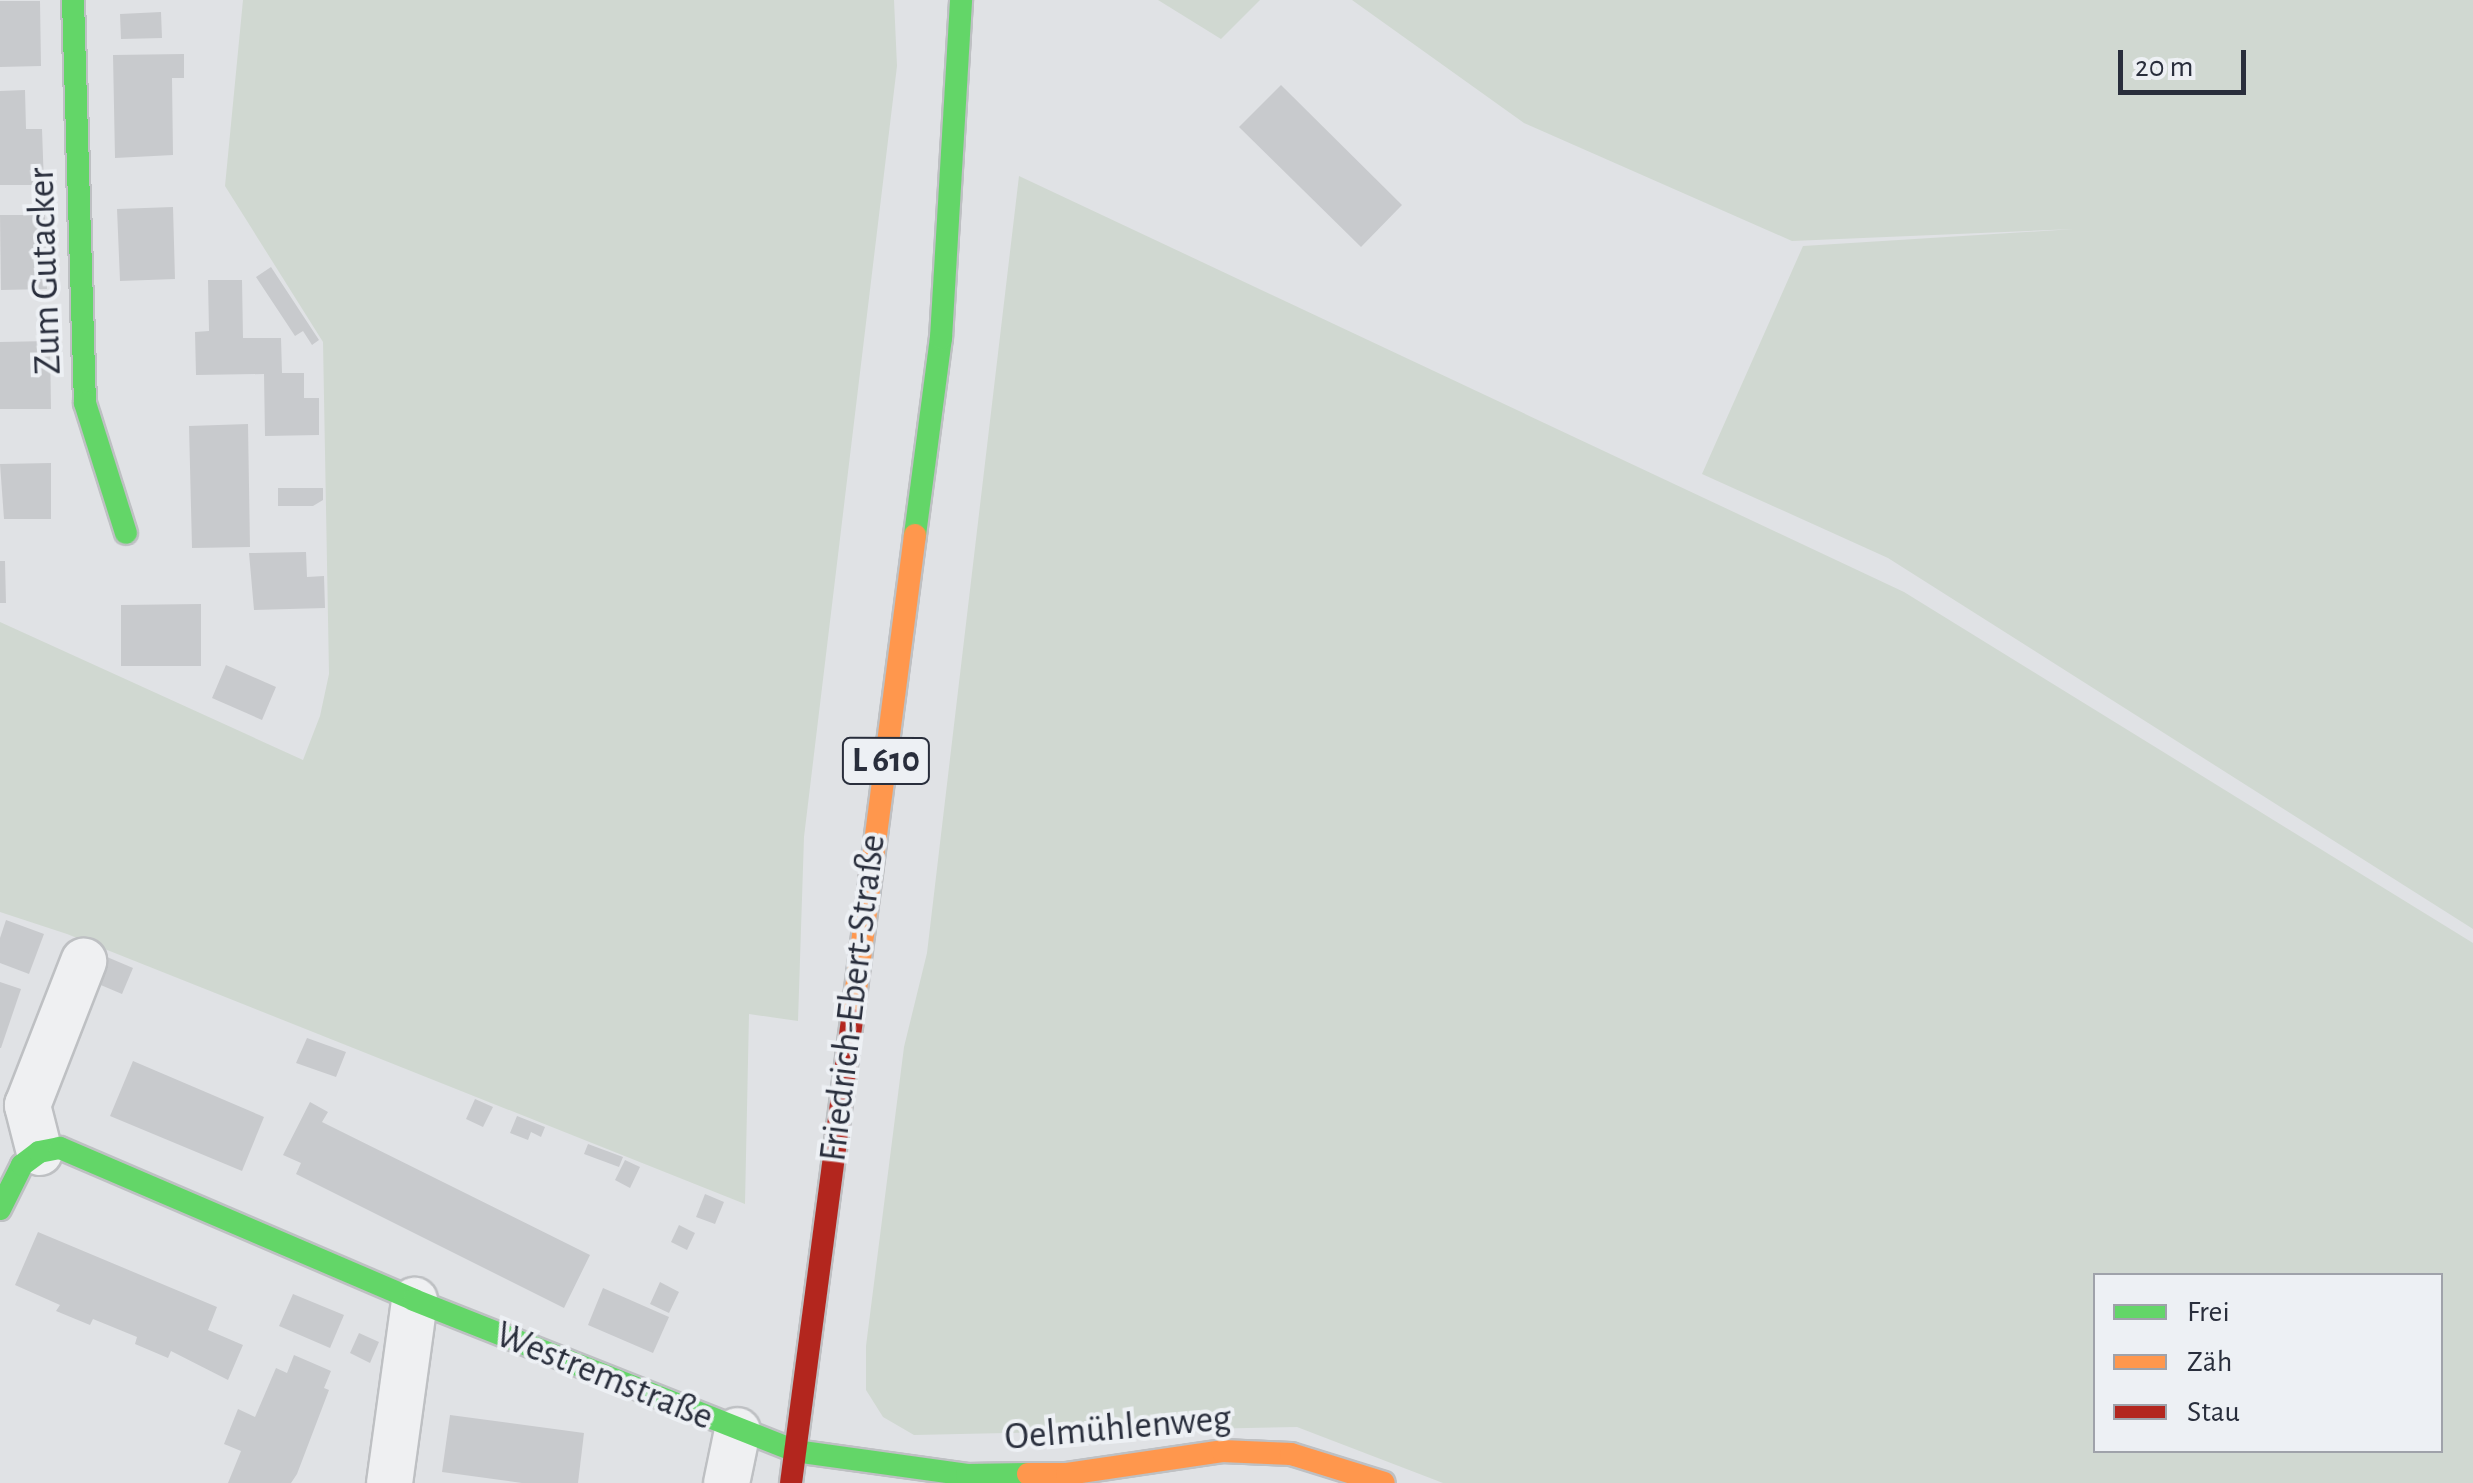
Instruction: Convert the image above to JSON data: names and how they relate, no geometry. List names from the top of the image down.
{
  "streets": {
    "street": [
      "Zum Gutacker",
      "L 610",
      "Friedrich-Ebert-Straße",
      "Westremstraße",
      "Oelmühlenweg"
    ]
  },
  "crossings": [
    ["Friedrich-Ebert-Straße", "Westremstraße"],
    ["Friedrich-Ebert-Straße", "Oelmühlenweg"],
    ["Westremstraße", "Oelmühlenweg"]
  ],
  "legend": ["Frei", "Zäh", "Stau"],
  "scale_bar": "20 m"
}
